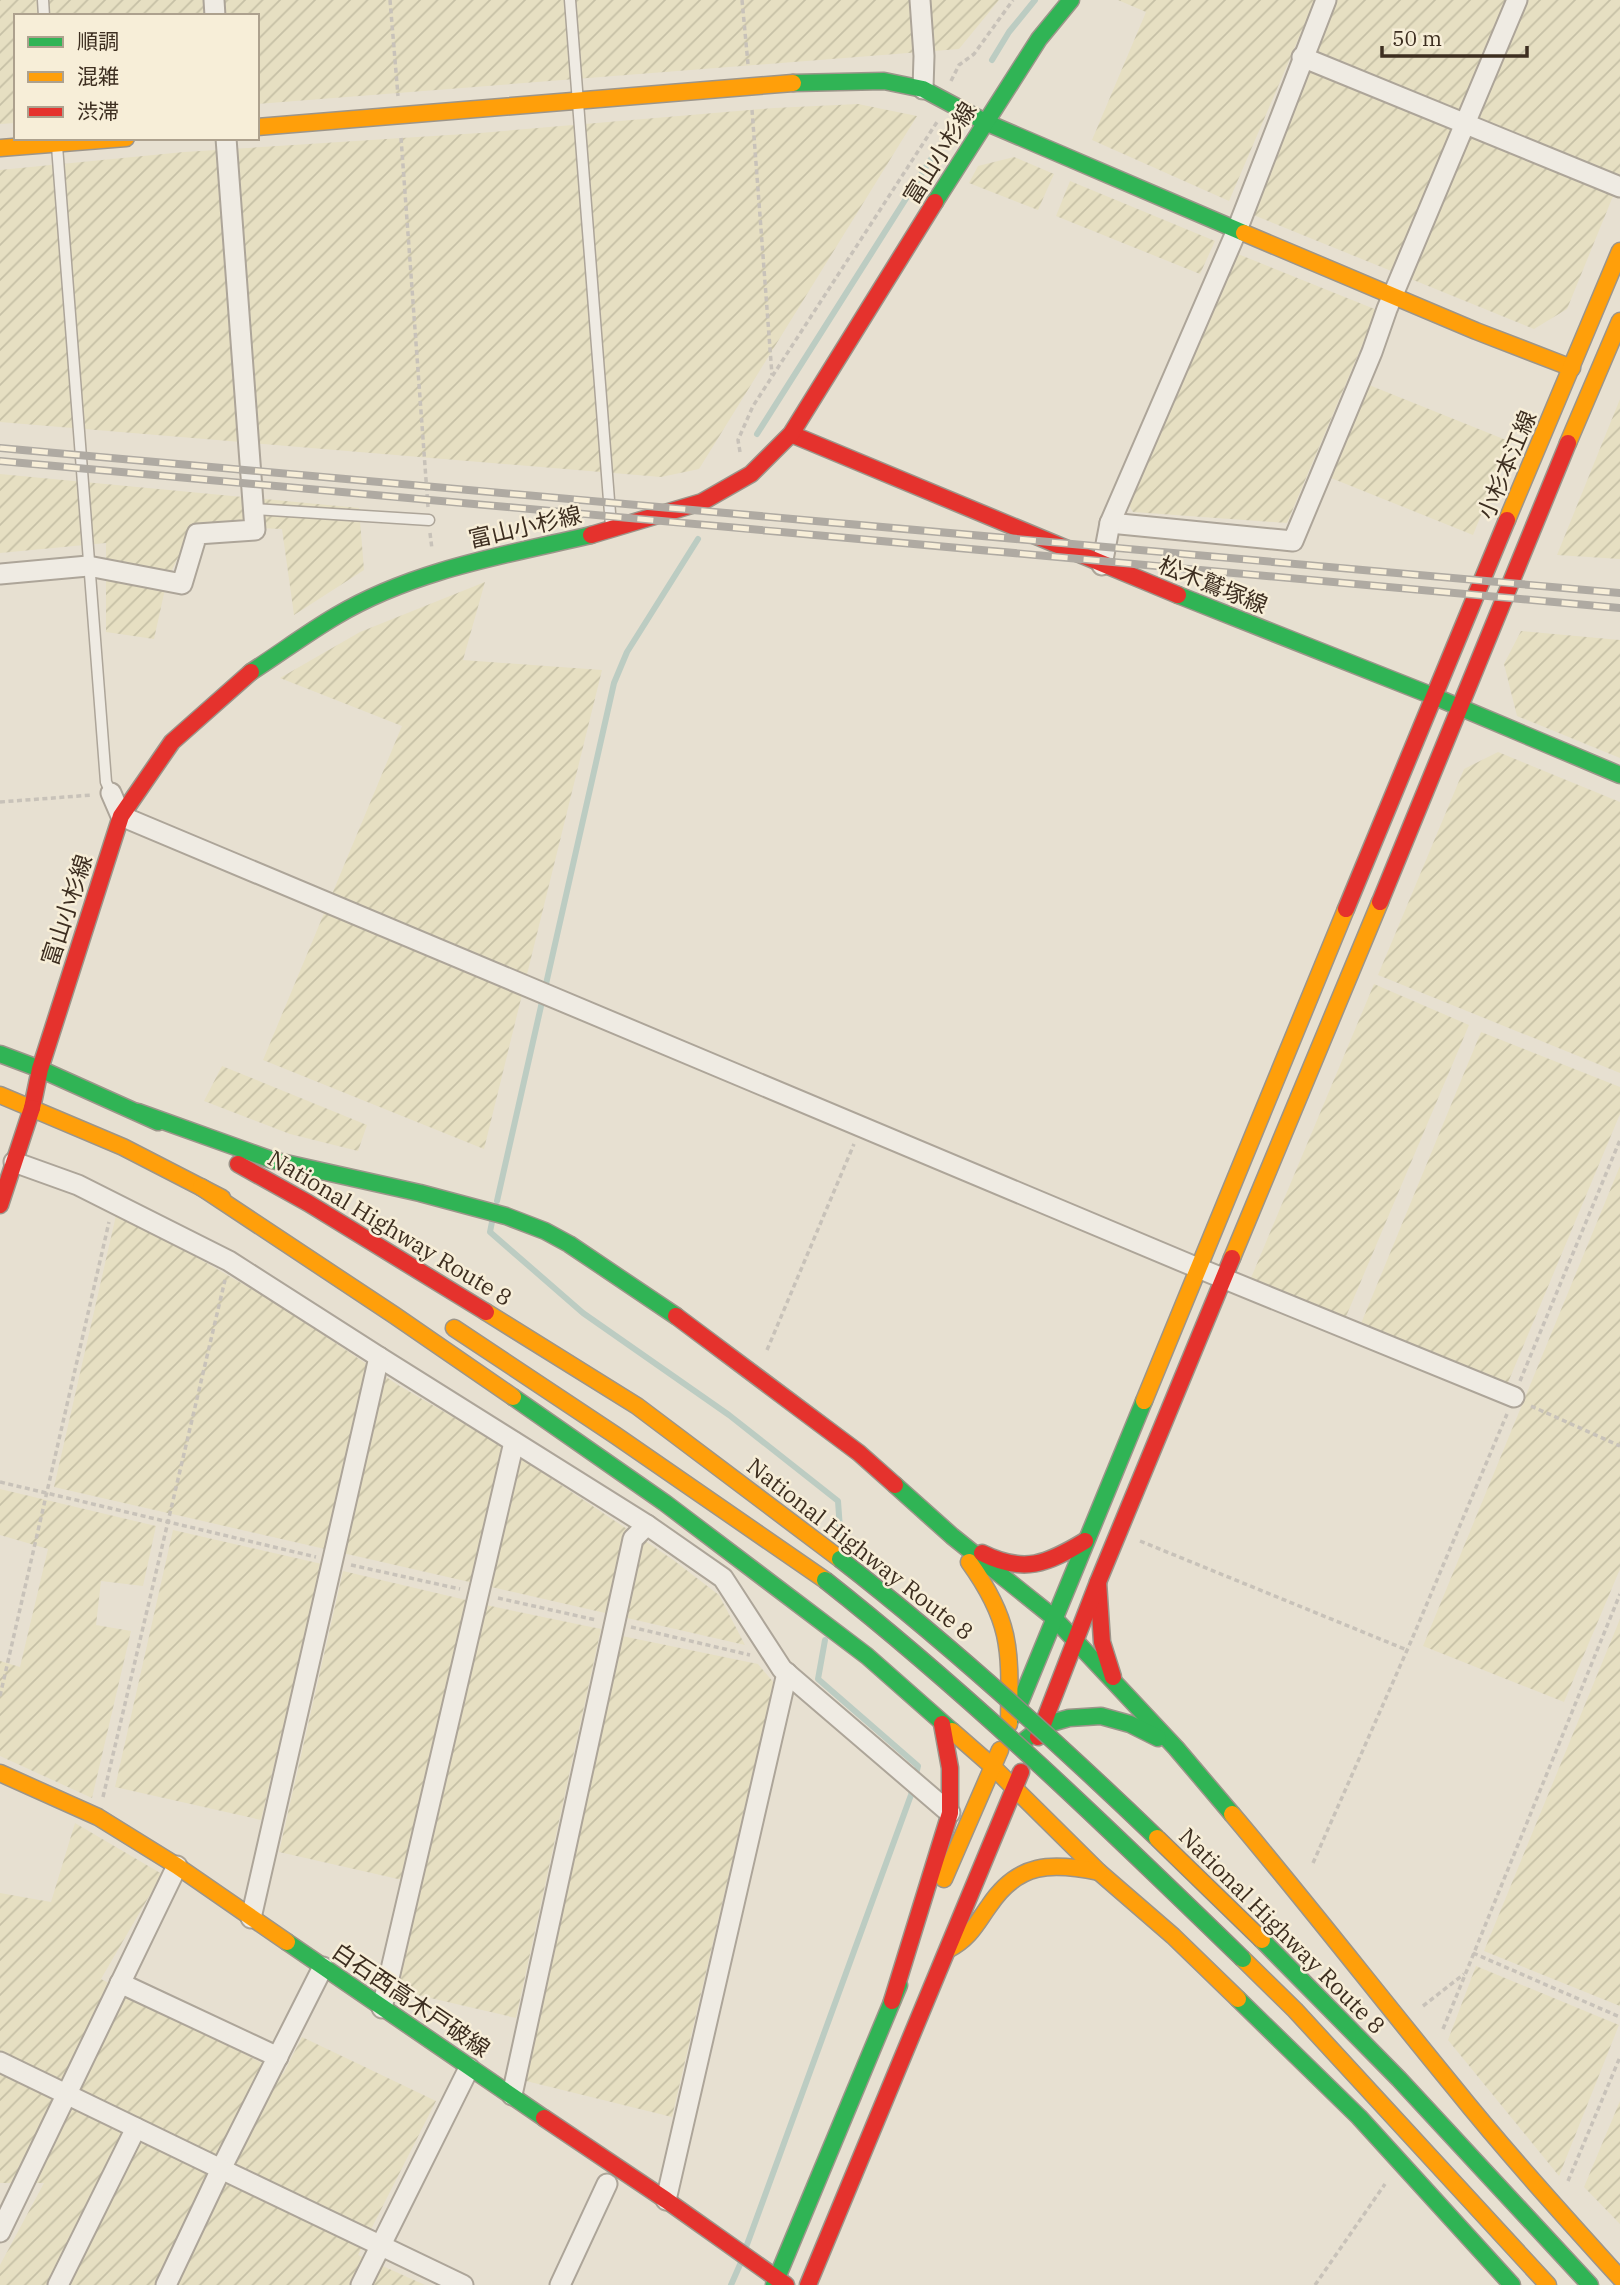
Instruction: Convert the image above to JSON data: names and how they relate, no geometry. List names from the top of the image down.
{
  "streets": {
    "main road": [
      "富山小杉線",
      "小杉本江線",
      "松木鷲塚線",
      "National Highway Route 8",
      "白石西高木戸破線"
    ]
  },
  "crossings": [
    ["富山小杉線", "松木鷲塚線"],
    ["富山小杉線", "National Highway Route 8"],
    ["小杉本江線", "松木鷲塚線"]
  ],
  "legend": ["順調", "混雑", "渋滞"],
  "scale_bar": "50 m"
}
